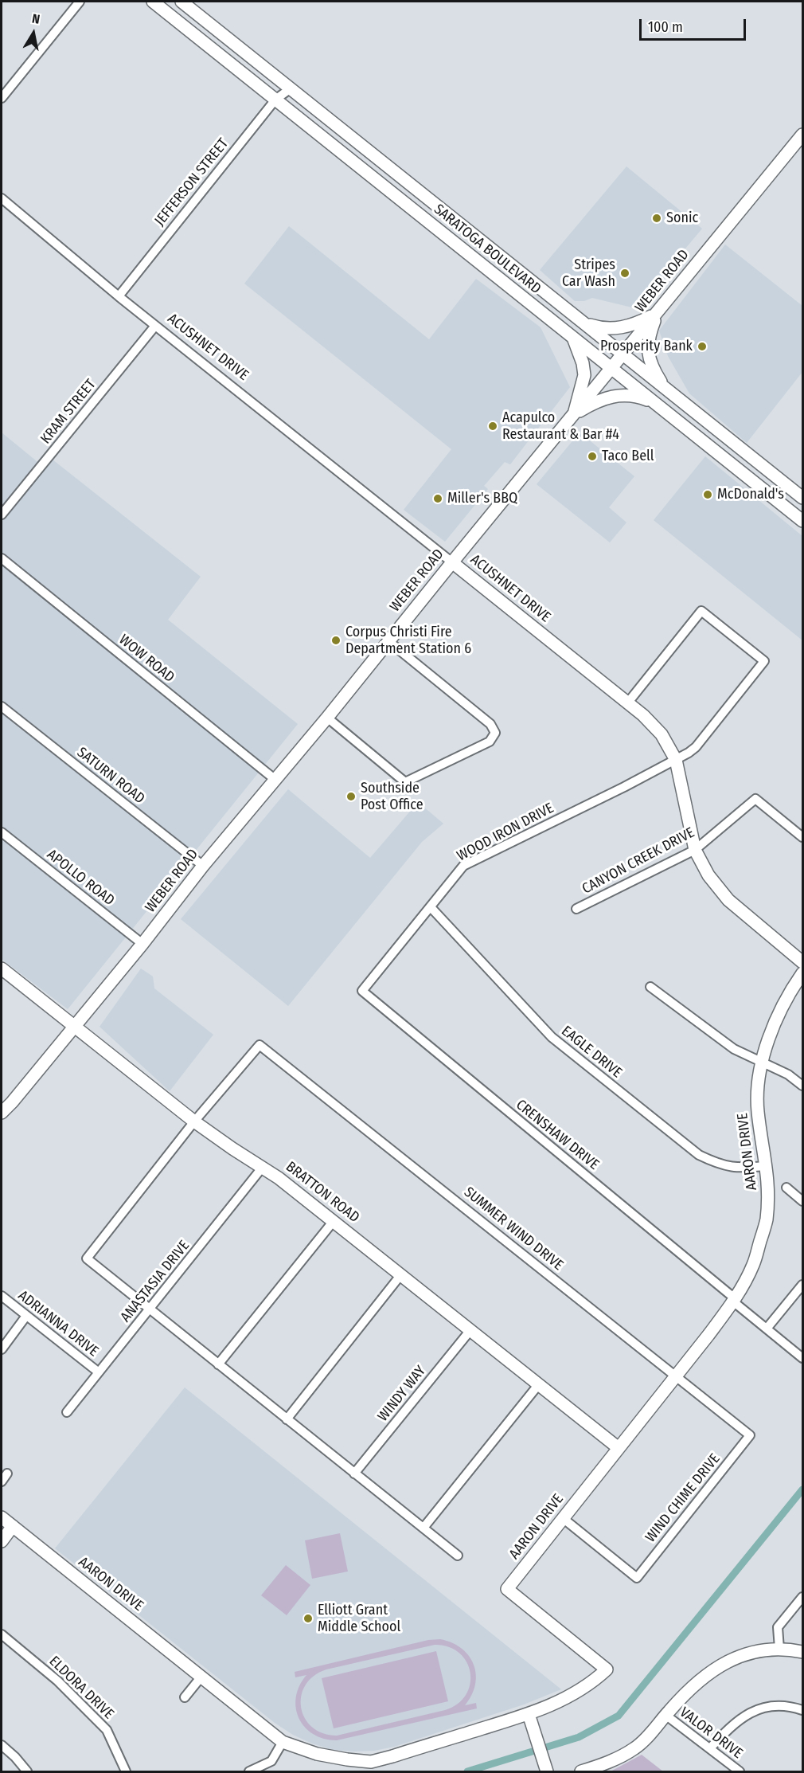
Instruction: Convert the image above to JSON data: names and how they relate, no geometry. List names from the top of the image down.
{
  "streets": {
    "main road": [
      "SARATOGA BOULEVARD",
      "WEBER ROAD",
      "ACUSHNET DRIVE",
      "AARON DRIVE",
      "BRATTON ROAD"
    ],
    "street": [
      "JEFFERSON STREET",
      "KRAM STREET",
      "WOW ROAD",
      "SATURN ROAD",
      "WOOD IRON DRIVE",
      "CANYON CREEK DRIVE",
      "APOLLO ROAD",
      "EAGLE DRIVE",
      "CRENSHAW DRIVE",
      "SUMMER WIND DRIVE",
      "ANASTASIA DRIVE",
      "ADRIANNA DRIVE",
      "WINDY WAY",
      "WIND CHIME DRIVE",
      "ELDORA DRIVE",
      "VALOR DRIVE"
    ]
  },
  "crossings": [
    ["JEFFERSON STREET", "SARATOGA BOULEVARD"],
    ["JEFFERSON STREET", "ACUSHNET DRIVE"],
    ["SARATOGA BOULEVARD", "WEBER ROAD"],
    ["WEBER ROAD", "ACUSHNET DRIVE"],
    ["WEBER ROAD", "WOW ROAD"],
    ["WEBER ROAD", "SATURN ROAD"],
    ["WEBER ROAD", "APOLLO ROAD"],
    ["WEBER ROAD", "BRATTON ROAD"],
    ["ACUSHNET DRIVE", "KRAM STREET"],
    ["ACUSHNET DRIVE", "WOOD IRON DRIVE"],
    ["ACUSHNET DRIVE", "CANYON CREEK DRIVE"],
    ["WOOD IRON DRIVE", "EAGLE DRIVE"],
    ["WOOD IRON DRIVE", "CRENSHAW DRIVE"],
    ["EAGLE DRIVE", "AARON DRIVE"],
    ["CRENSHAW DRIVE", "AARON DRIVE"],
    ["AARON DRIVE", "BRATTON ROAD"],
    ["AARON DRIVE", "SUMMER WIND DRIVE"],
    ["AARON DRIVE", "WIND CHIME DRIVE"],
    ["BRATTON ROAD", "SUMMER WIND DRIVE"],
    ["BRATTON ROAD", "ANASTASIA DRIVE"],
    ["BRATTON ROAD", "WINDY WAY"],
    ["SUMMER WIND DRIVE", "WIND CHIME DRIVE"],
    ["ANASTASIA DRIVE", "ADRIANNA DRIVE"]
  ],
  "places": [
    "Sonic",
    "Stripes Car Wash",
    "Prosperity Bank",
    "Acapulco Restaurant & Bar #4",
    "Taco Bell",
    "McDonald's",
    "Miller's BBQ",
    "Corpus Christi Fire Department Station 6",
    "Southside Post Office",
    "Elliott Grant Middle School"
  ],
  "scale_bar": "100 m",
  "north": "top"
}
